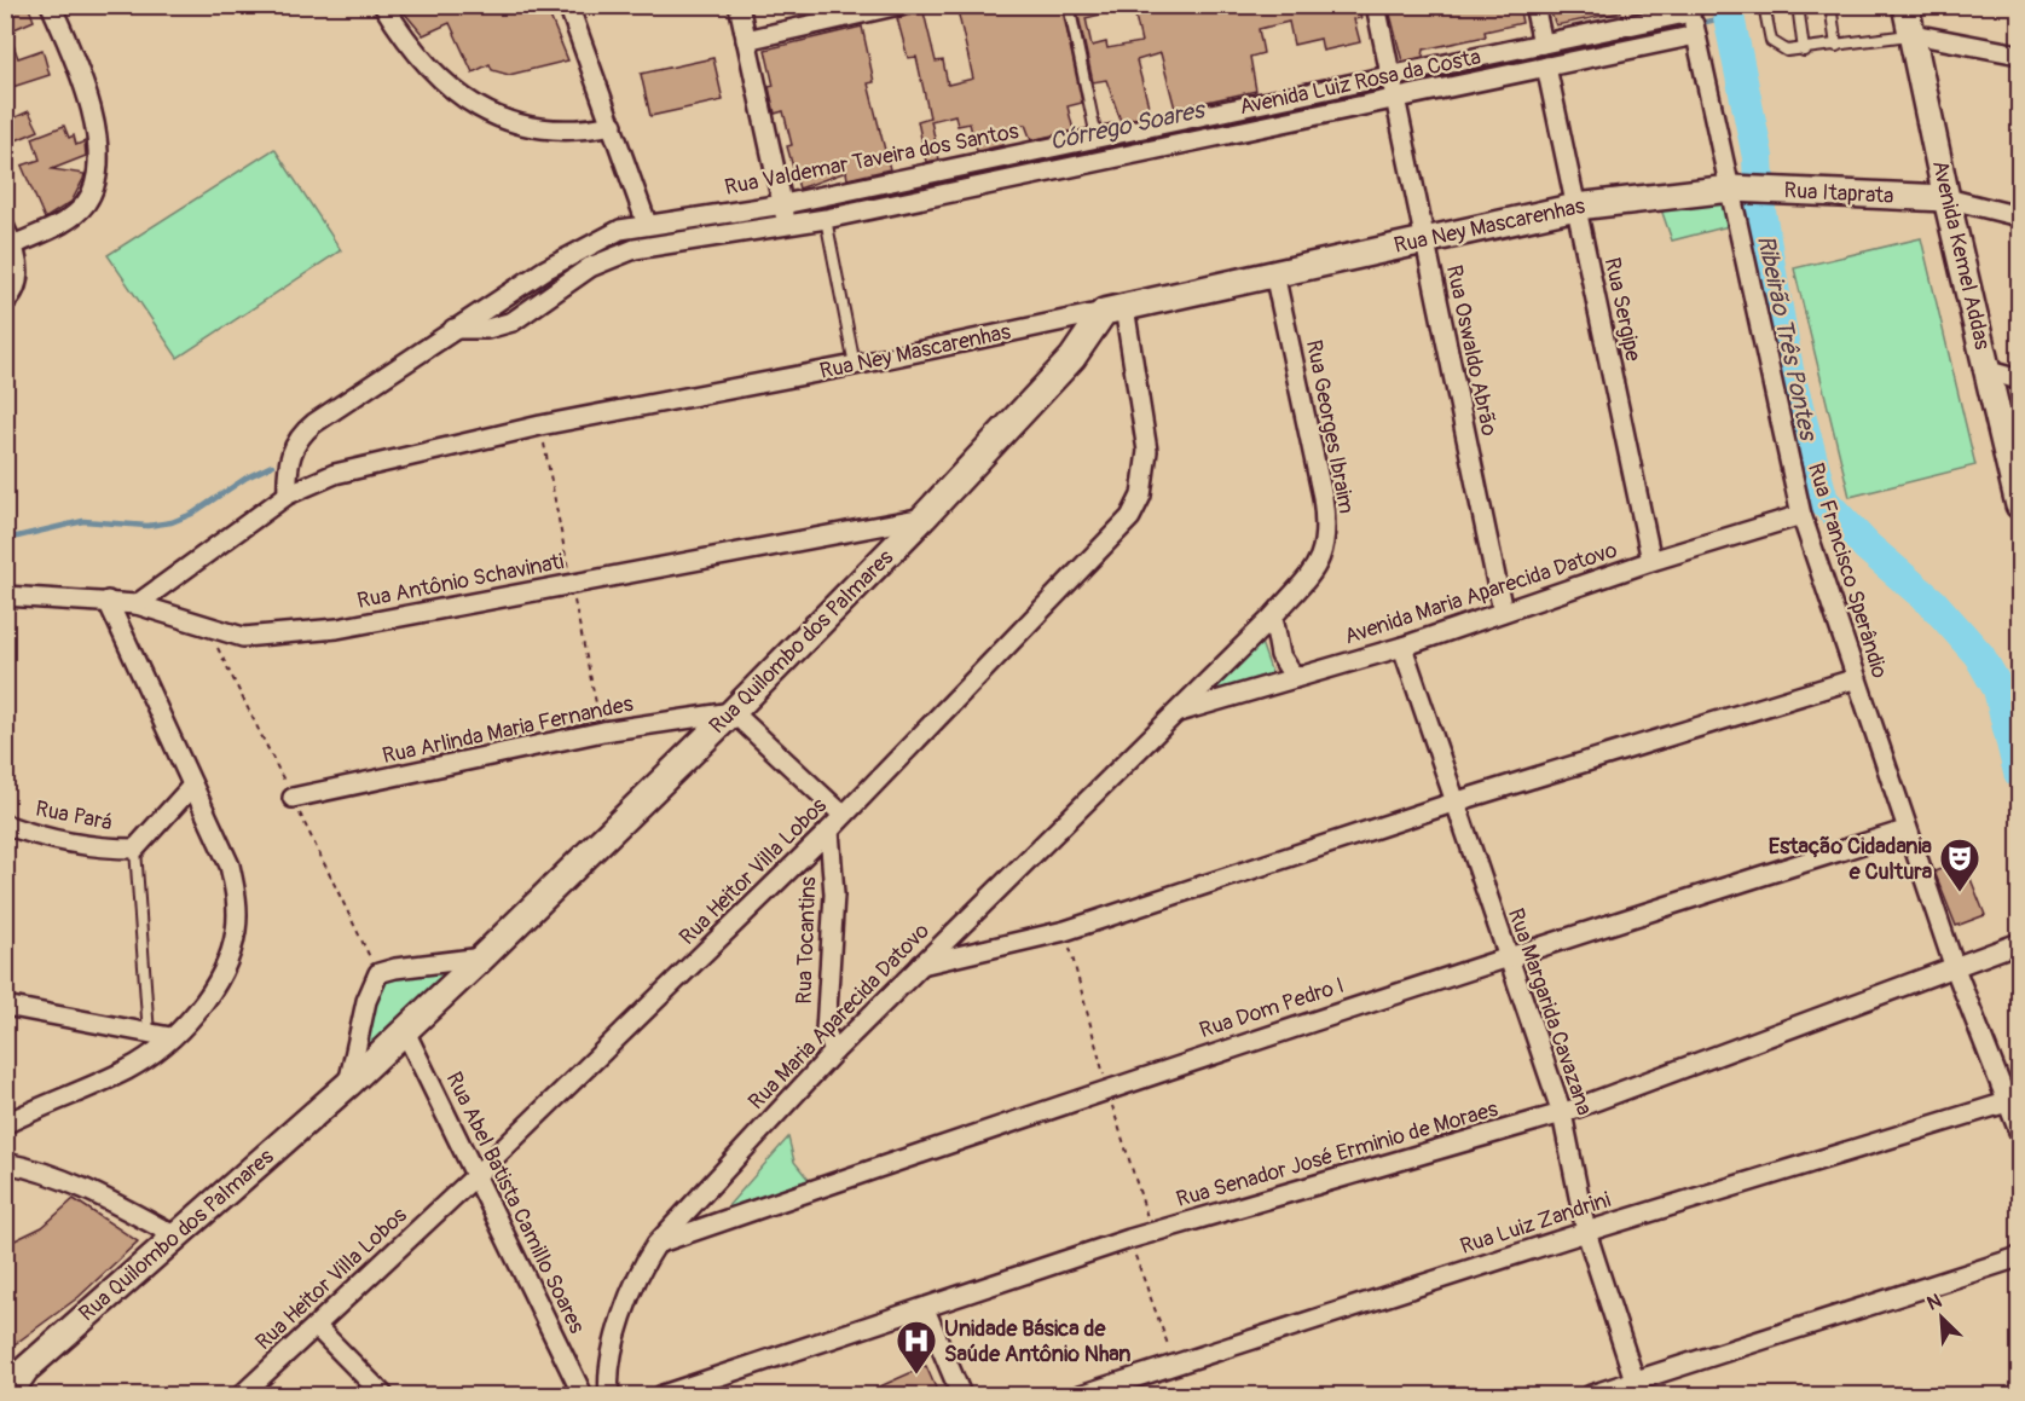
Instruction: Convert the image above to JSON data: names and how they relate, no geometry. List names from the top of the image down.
{
  "streets": {
    "street": [
      "Avenida Luiz Rosa da Costa",
      "Rua Valdemar Taveira dos Santos",
      "Rua Itaprata",
      "Rua Ney Mascarenhas",
      "Avenida Kemel Addas",
      "Rua Sergipe",
      "Rua Oswaldo Abrão",
      "Rua Georges Ibraim",
      "Rua Francisco Sperândio",
      "Rua Antônio Schavinati",
      "Avenida Maria Aparecida Datovo",
      "Rua Quilombo dos Palmares",
      "Rua Arlinda Maria Fernandes",
      "Rua Pará",
      "Rua Heitor Villa Lobos",
      "Rua Tocantins",
      "Rua Dom Pedro I",
      "Rua Margarida Cavazana",
      "Rua Maria Aparecida Datovo",
      "Rua Senador José Erminio de Moraes",
      "Rua Abel Batista Camillo Soares",
      "Rua Luiz Zandrini"
    ]
  },
  "crossings": [
    ["Avenida Luiz Rosa da Costa", "Rua Valdemar Taveira dos Santos"],
    ["Avenida Luiz Rosa da Costa", "Rua Sergipe"],
    ["Avenida Luiz Rosa da Costa", "Rua Oswaldo Abrão"],
    ["Avenida Luiz Rosa da Costa", "Rua Francisco Sperândio"],
    ["Rua Valdemar Taveira dos Santos", "Rua Ney Mascarenhas"],
    ["Rua Valdemar Taveira dos Santos", "Rua Oswaldo Abrão"],
    ["Rua Valdemar Taveira dos Santos", "Rua Francisco Sperândio"],
    ["Rua Itaprata", "Rua Ney Mascarenhas"],
    ["Rua Itaprata", "Avenida Kemel Addas"],
    ["Rua Itaprata", "Rua Francisco Sperândio"],
    ["Rua Ney Mascarenhas", "Rua Sergipe"],
    ["Rua Ney Mascarenhas", "Rua Oswaldo Abrão"],
    ["Rua Ney Mascarenhas", "Rua Georges Ibraim"],
    ["Rua Ney Mascarenhas", "Rua Francisco Sperândio"],
    ["Rua Ney Mascarenhas", "Rua Antônio Schavinati"],
    ["Rua Ney Mascarenhas", "Rua Quilombo dos Palmares"],
    ["Rua Ney Mascarenhas", "Rua Heitor Villa Lobos"],
    ["Rua Sergipe", "Avenida Maria Aparecida Datovo"],
    ["Rua Oswaldo Abrão", "Avenida Maria Aparecida Datovo"],
    ["Rua Georges Ibraim", "Avenida Maria Aparecida Datovo"],
    ["Rua Georges Ibraim", "Rua Maria Aparecida Datovo"],
    ["Rua Francisco Sperândio", "Avenida Maria Aparecida Datovo"],
    ["Rua Francisco Sperândio", "Rua Dom Pedro I"],
    ["Rua Francisco Sperândio", "Rua Senador José Erminio de Moraes"],
    ["Rua Francisco Sperândio", "Rua Luiz Zandrini"],
    ["Rua Antônio Schavinati", "Rua Quilombo dos Palmares"],
    ["Avenida Maria Aparecida Datovo", "Rua Margarida Cavazana"],
    ["Avenida Maria Aparecida Datovo", "Rua Maria Aparecida Datovo"],
    ["Rua Quilombo dos Palmares", "Rua Arlinda Maria Fernandes"],
    ["Rua Quilombo dos Palmares", "Rua Heitor Villa Lobos"],
    ["Rua Quilombo dos Palmares", "Rua Abel Batista Camillo Soares"],
    ["Rua Heitor Villa Lobos", "Rua Tocantins"],
    ["Rua Heitor Villa Lobos", "Rua Abel Batista Camillo Soares"],
    ["Rua Tocantins", "Rua Maria Aparecida Datovo"],
    ["Rua Dom Pedro I", "Rua Margarida Cavazana"],
    ["Rua Dom Pedro I", "Rua Maria Aparecida Datovo"],
    ["Rua Margarida Cavazana", "Rua Senador José Erminio de Moraes"],
    ["Rua Margarida Cavazana", "Rua Luiz Zandrini"]
  ],
  "water": ["Córrego Soares", "Ribeirão Três Pontes"],
  "places": {
    "theatre": ["Estação Cidadania e Cultura"],
    "hospital": ["Unidade Básica de Saúde Antônio Nhan"]
  },
  "north": "top left"
}
